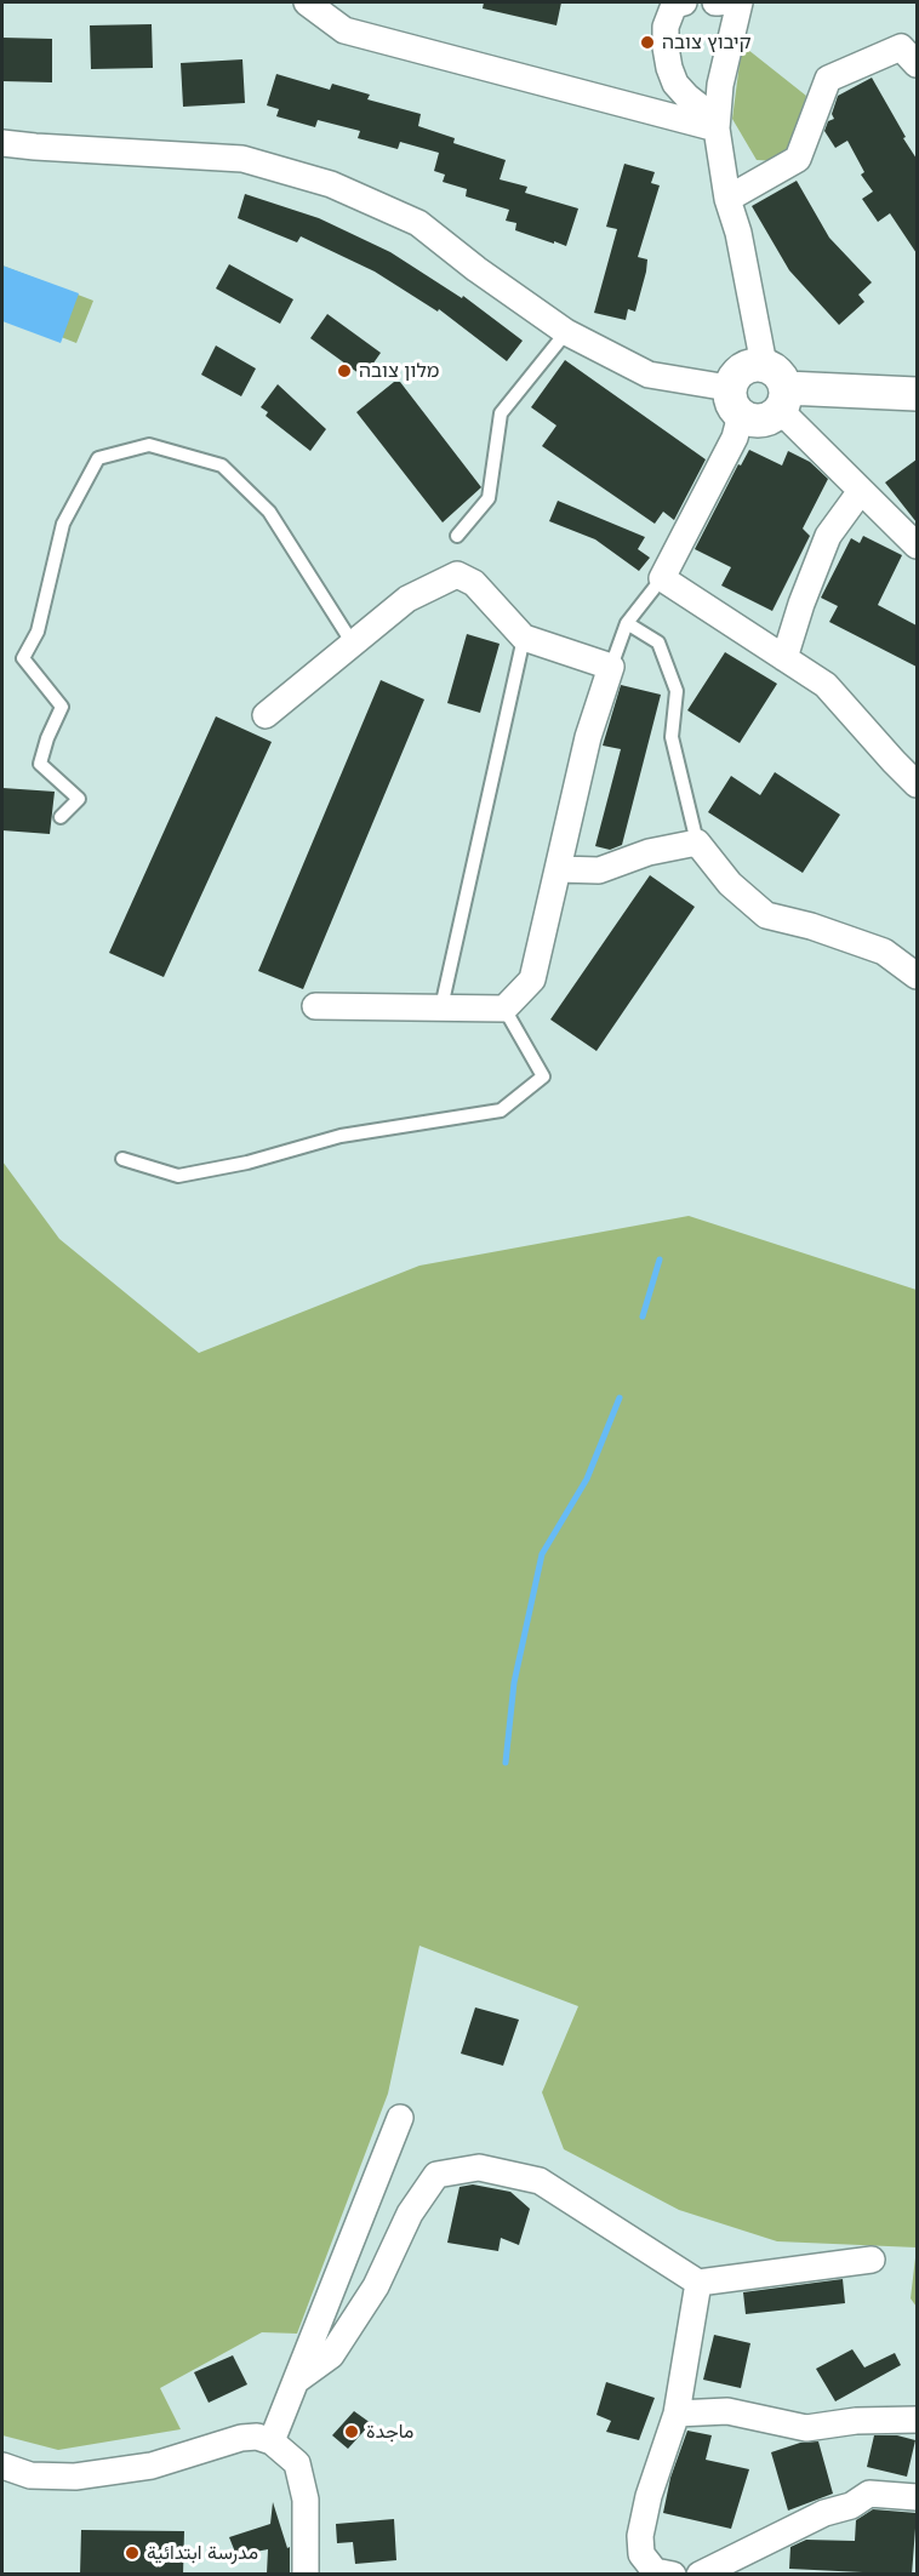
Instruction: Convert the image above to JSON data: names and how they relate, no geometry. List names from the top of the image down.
{
  "places": [
    "קיבוץ צובה",
    "מלון צובה",
    "ماجدة",
    "مدرسة ابتدائية"
  ]
}
